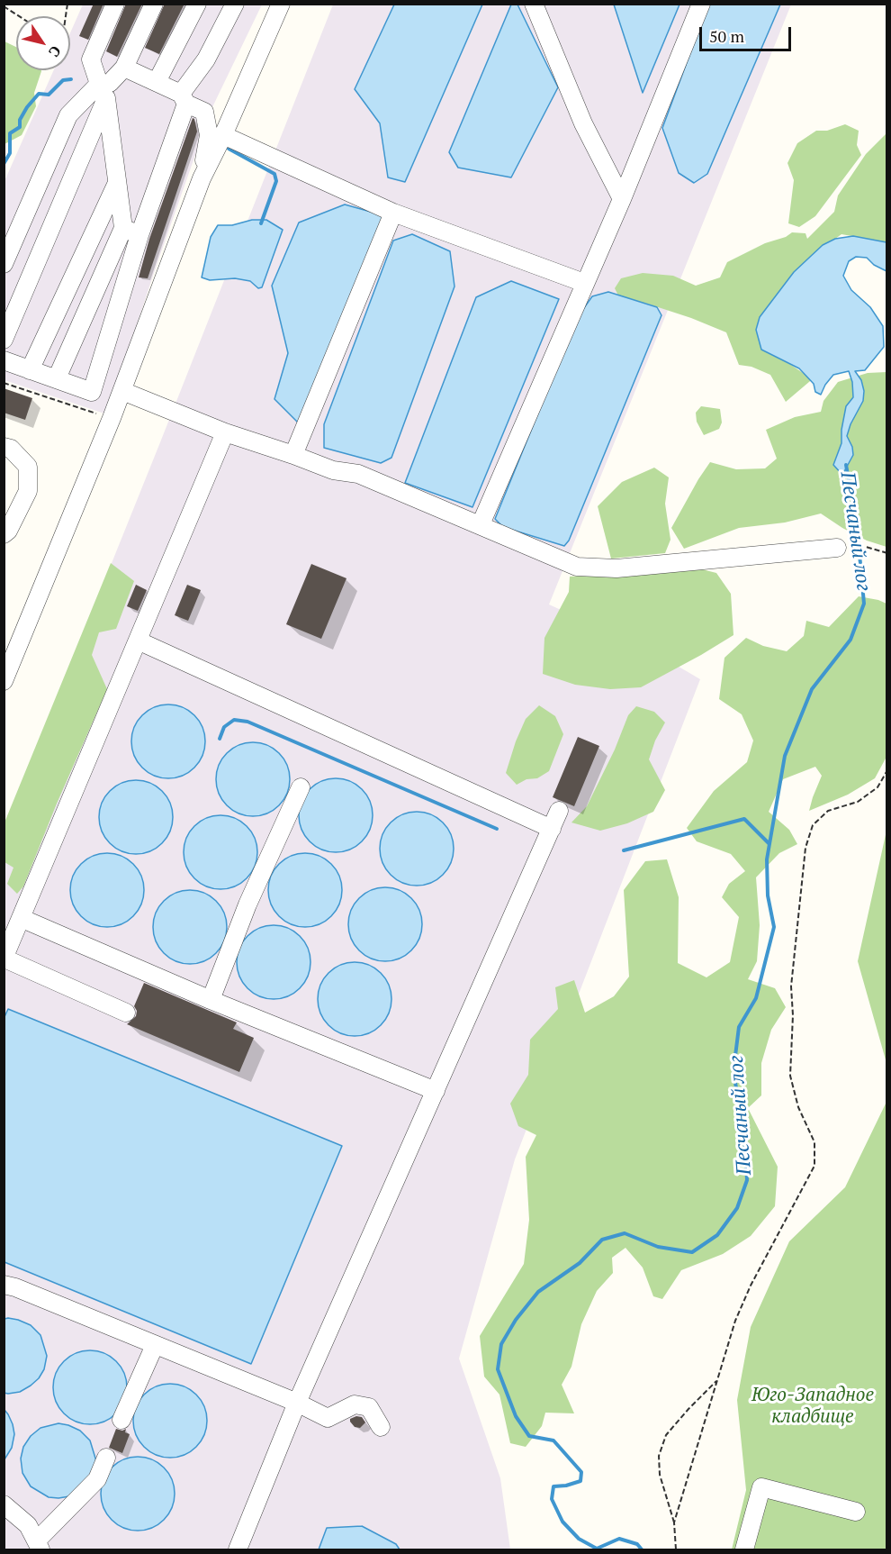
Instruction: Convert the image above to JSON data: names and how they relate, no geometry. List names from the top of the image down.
{
  "water": ["Песчаный лог"],
  "parks": ["Юго-Западное кладбище"],
  "scale_bar": "50 m",
  "north": "bottom right"
}
